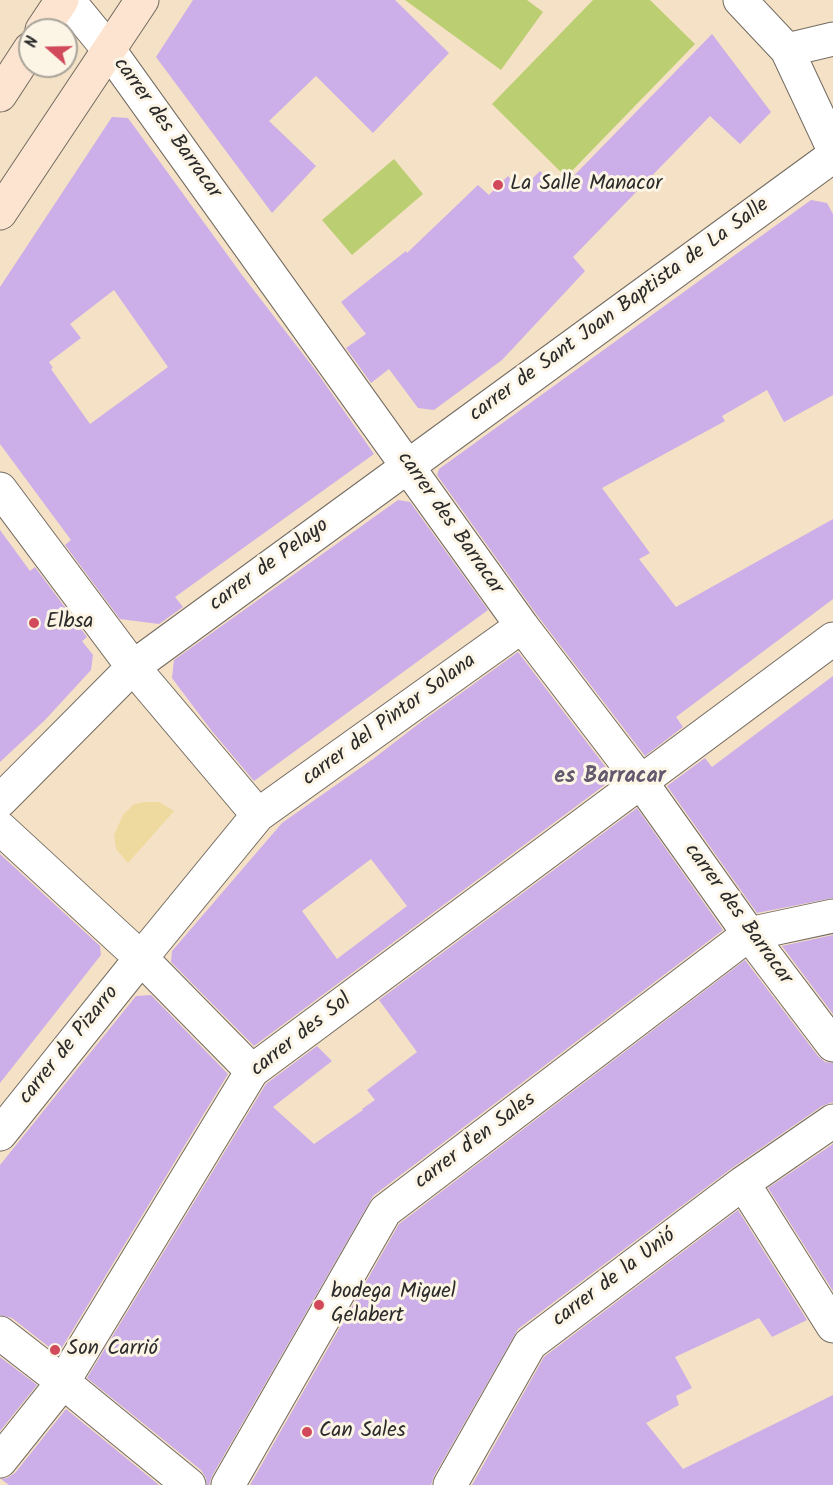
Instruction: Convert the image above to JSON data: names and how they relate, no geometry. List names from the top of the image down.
{
  "streets": {
    "street": [
      "carrer des Barracar",
      "carrer de Sant Joan Baptista de La Salle",
      "carrer de Pelayo",
      "carrer del Pintor Solana",
      "carrer des Sol",
      "carrer de Pizarro",
      "carrer d'en Sales",
      "carrer de la Unió"
    ]
  },
  "crossings": [
    ["carrer des Barracar", "carrer de Sant Joan Baptista de La Salle"],
    ["carrer des Barracar", "carrer de Pelayo"],
    ["carrer des Barracar", "carrer del Pintor Solana"],
    ["carrer des Barracar", "carrer des Sol"],
    ["carrer des Barracar", "carrer d'en Sales"],
    ["carrer de Sant Joan Baptista de La Salle", "carrer de Pelayo"],
    ["carrer del Pintor Solana", "carrer de Pizarro"]
  ],
  "districts": ["es Barracar"],
  "places": [
    "La Salle Manacor",
    "Elbsa",
    "bodega Miguel Gelabert",
    "Son Carrió",
    "Can Sales"
  ],
  "north": "left"
}
